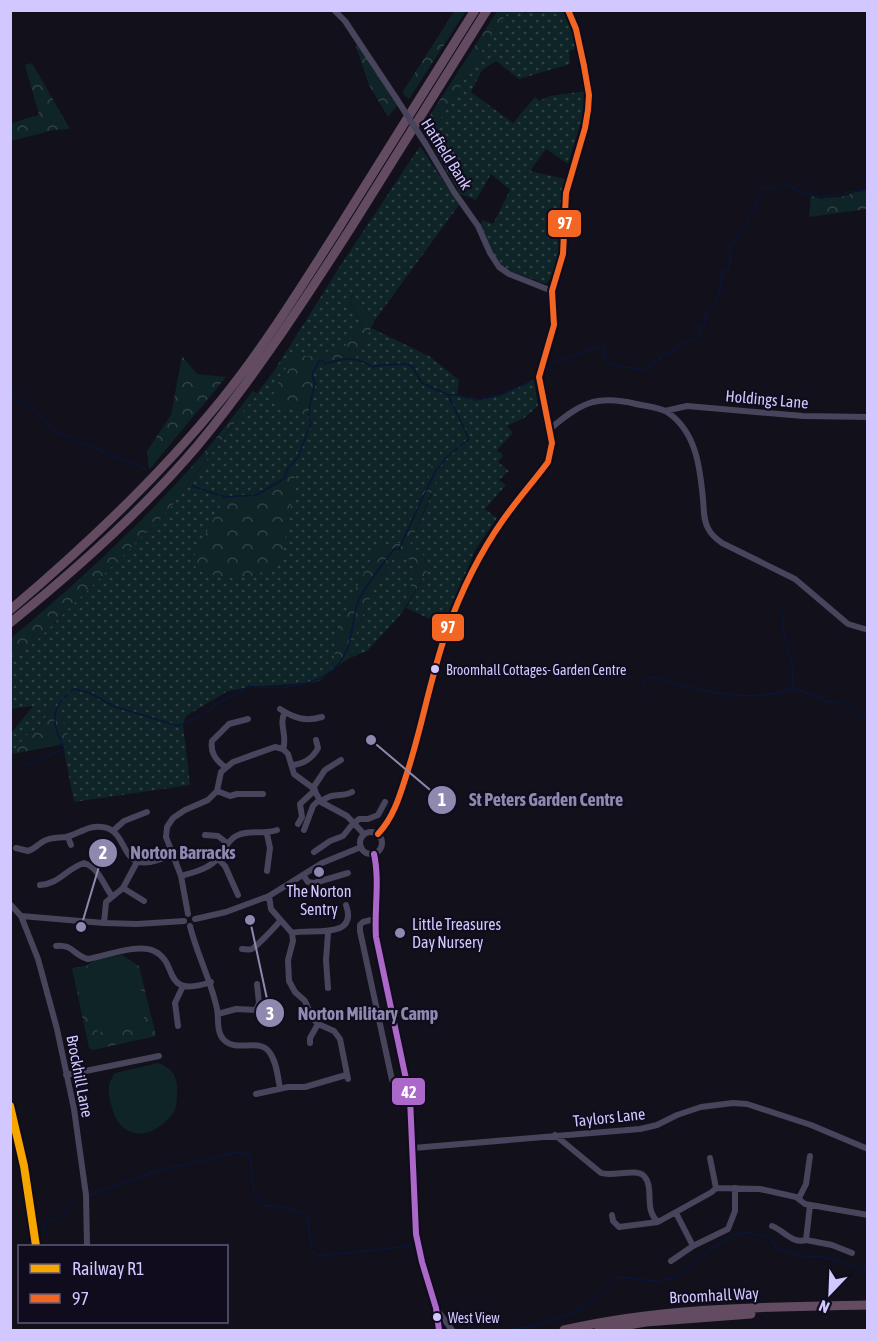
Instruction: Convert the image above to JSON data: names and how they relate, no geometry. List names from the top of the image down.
{
  "streets": {
    "highway": ["Broomhall Way"],
    "street": [
      "Hatfield Bank",
      "Holdings Lane",
      "Brockhill Lane",
      "Taylors Lane"
    ]
  },
  "places": [
    "Broomhall Cottages- Garden Centre",
    "St Peters Garden Centre",
    "The Norton Sentry",
    "Norton Military Camp",
    "Norton Barracks",
    "Little Treasures Day Nursery",
    "West View"
  ],
  "lines": ["transit line 97", "transit line 42", "rail line R1"],
  "legend": ["Railway R1", "97"],
  "north": "bottom left"
}
